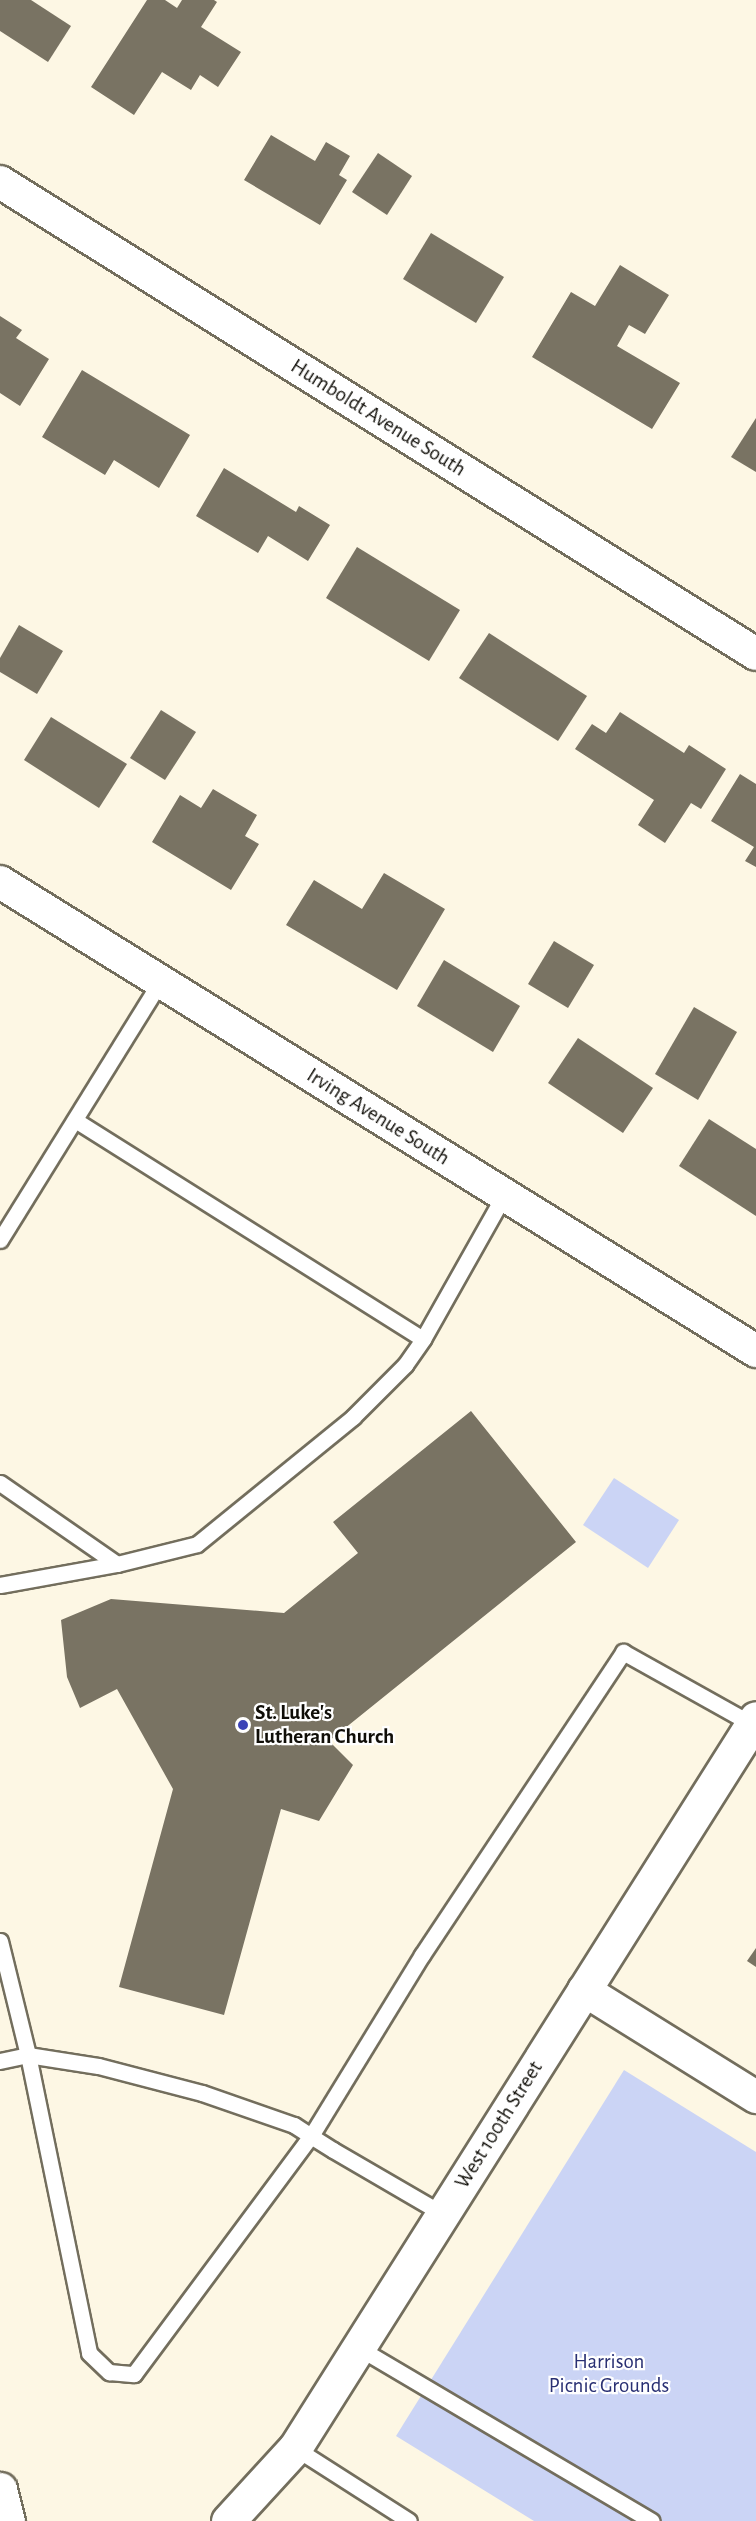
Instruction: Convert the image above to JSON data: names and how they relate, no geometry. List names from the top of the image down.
{
  "streets": {
    "street": ["Humboldt Avenue South", "Irving Avenue South", "West 100th Street"]
  },
  "parks": ["Harrison Picnic Grounds"],
  "places": ["St. Luke's Lutheran Church"]
}
